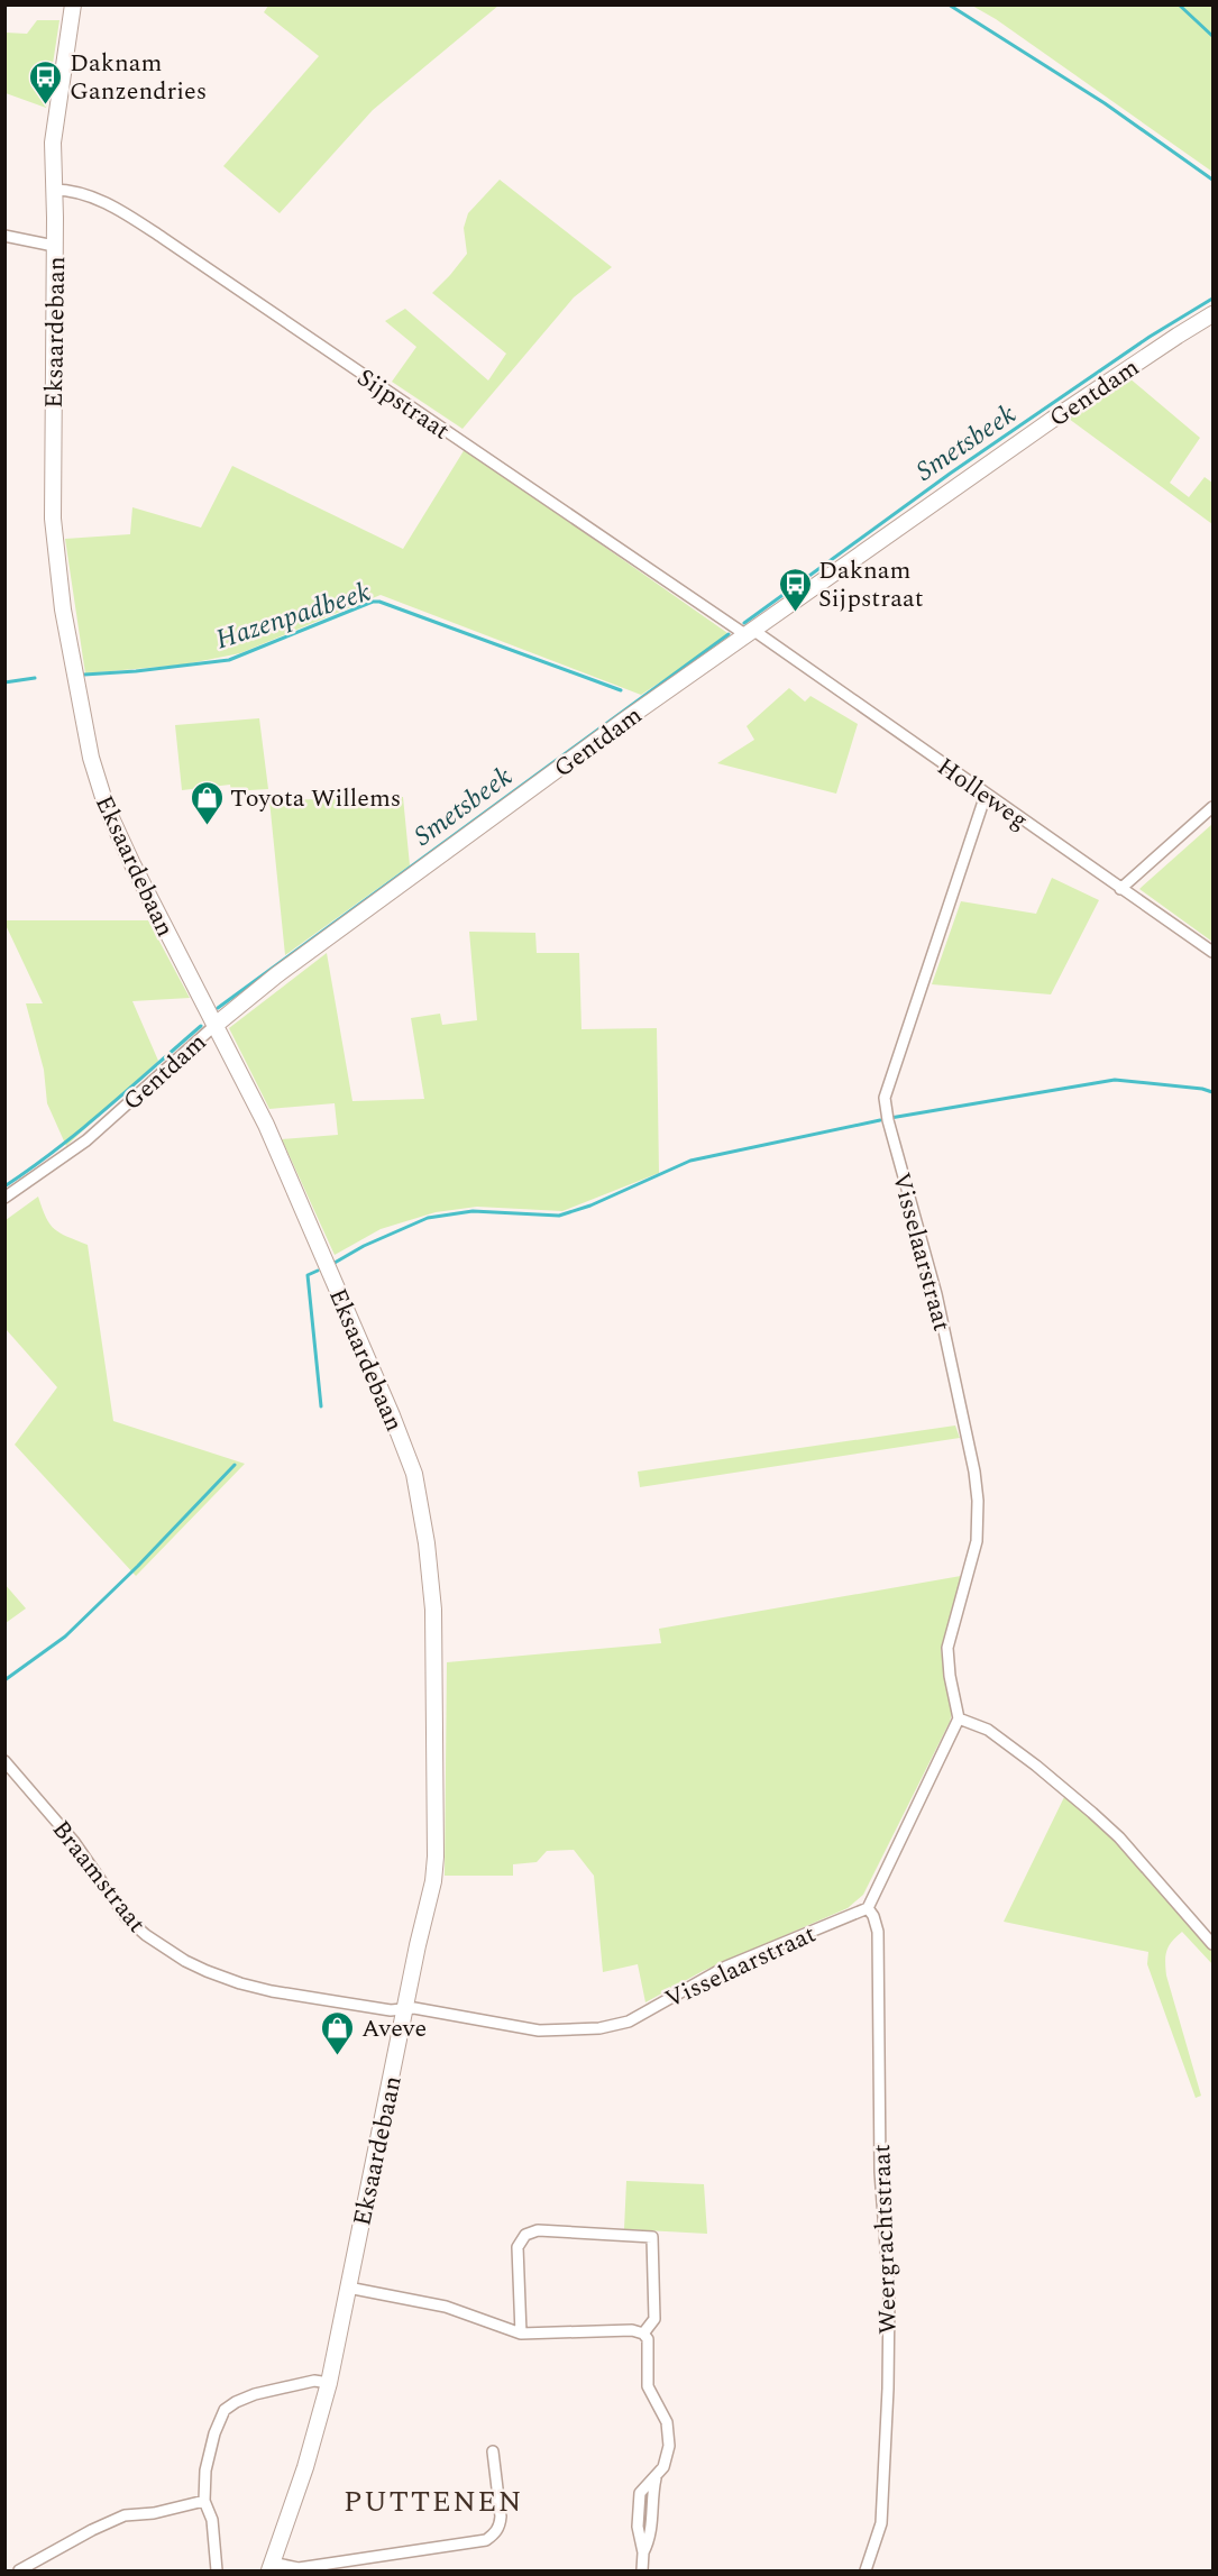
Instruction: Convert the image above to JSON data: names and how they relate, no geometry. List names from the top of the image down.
{
  "streets": {
    "main road": ["Eksaardebaan", "Gentdam"],
    "street": [
      "Sijpstraat",
      "Holleweg",
      "Visselaarstraat",
      "Braamstraat",
      "Weergrachtstraat"
    ]
  },
  "crossings": [
    ["Eksaardebaan", "Gentdam"],
    ["Eksaardebaan", "Sijpstraat"],
    ["Eksaardebaan", "Visselaarstraat"],
    ["Eksaardebaan", "Braamstraat"],
    ["Gentdam", "Sijpstraat"],
    ["Gentdam", "Holleweg"],
    ["Sijpstraat", "Holleweg"],
    ["Holleweg", "Visselaarstraat"],
    ["Visselaarstraat", "Braamstraat"],
    ["Visselaarstraat", "Weergrachtstraat"]
  ],
  "districts": ["PUTTENEN"],
  "water": ["Smetsbeek", "Hazenpadbeek"],
  "places": {
    "bus stop": ["Daknam Ganzendries", "Daknam Sijpstraat"],
    "shop": ["Toyota Willems", "Aveve"]
  }
}
